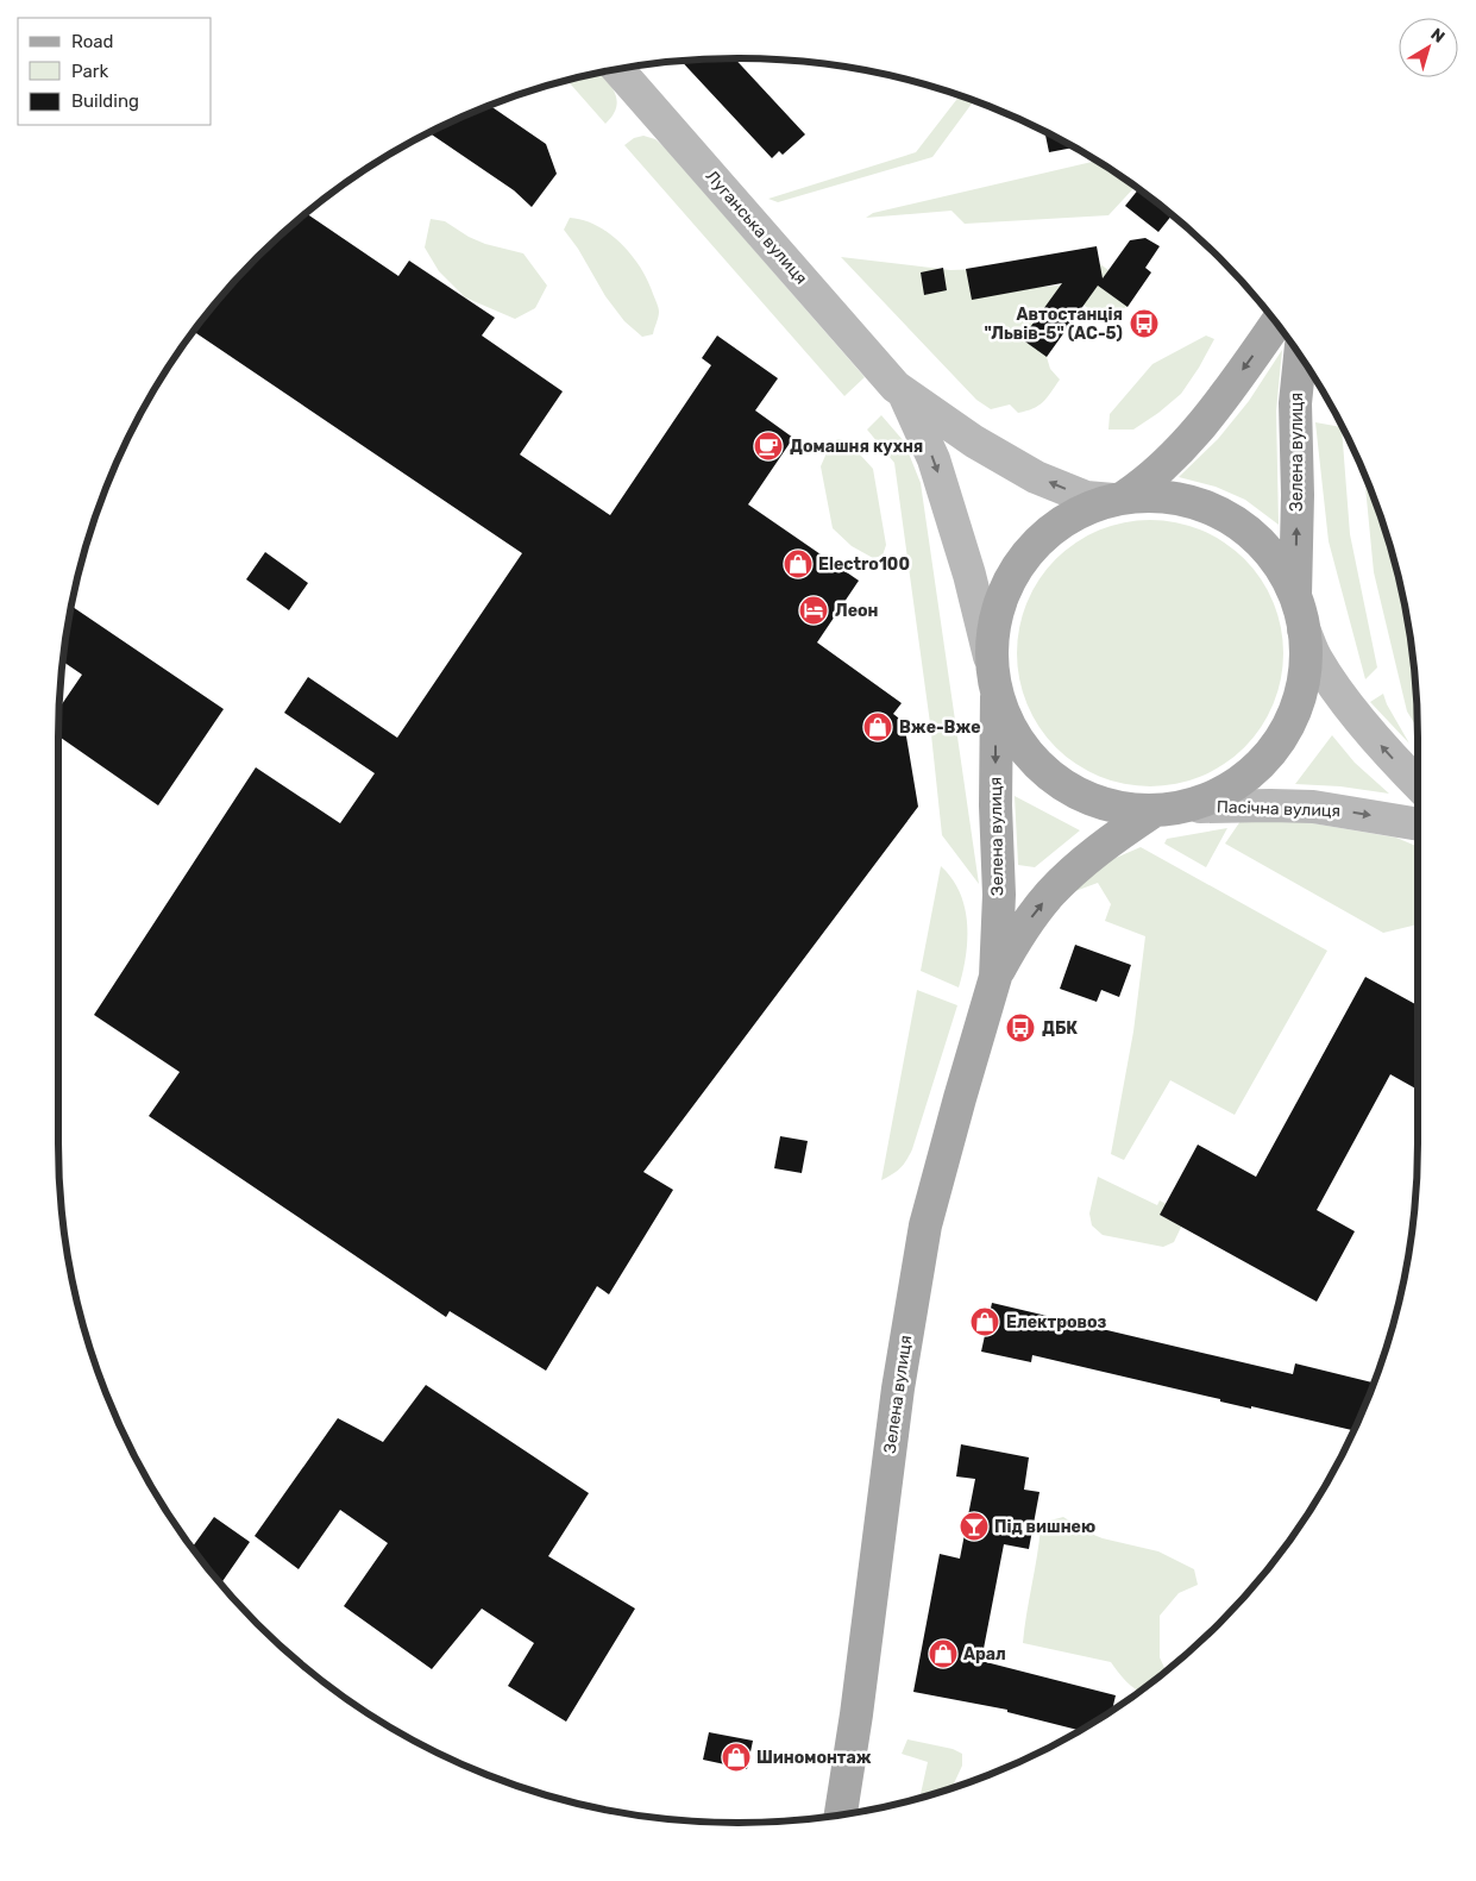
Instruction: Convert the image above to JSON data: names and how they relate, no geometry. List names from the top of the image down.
{
  "streets": {
    "main road": ["Луганська вулиця", "Зелена вулиця", "Пасічна вулиця"]
  },
  "one_way": ["Пасічна вулиця"],
  "places": {
    "bus stop": ["Автостанція \"Львів-5\" (АС-5)", "ДБК"],
    "cafe": ["Домашня кухня"],
    "shop": [
      "Electro100",
      "Вже-Вже",
      "Електровоз",
      "Арал",
      "Шиномонтаж"
    ],
    "hotel": ["Леон"],
    "bar": ["Під вишнею"]
  },
  "legend": ["Road", "Park", "Building"],
  "north": "top right"
}
